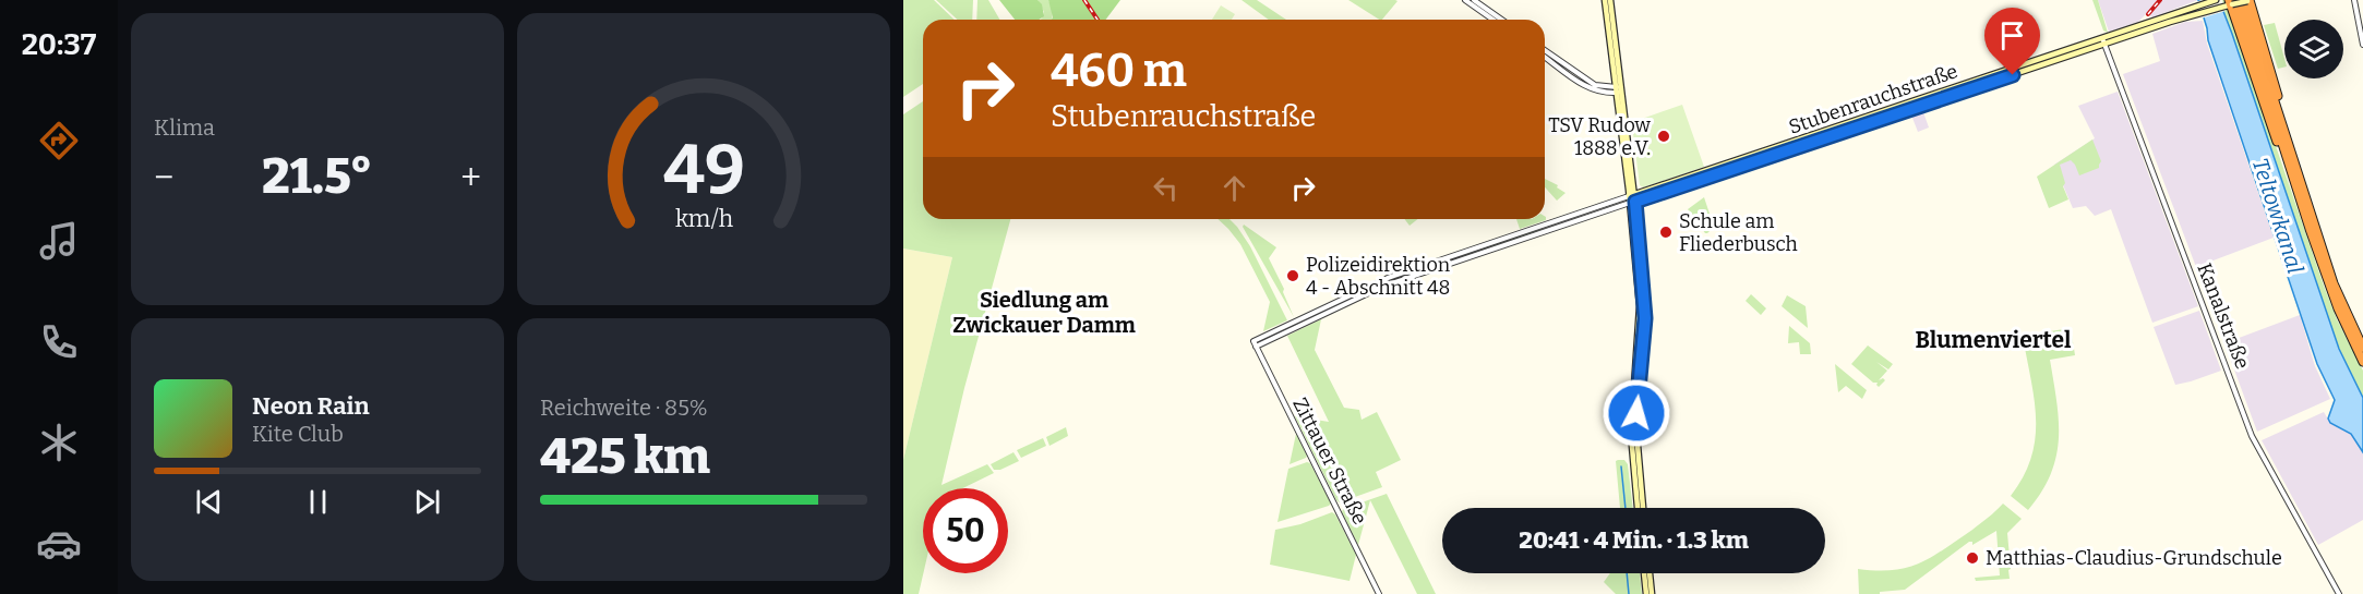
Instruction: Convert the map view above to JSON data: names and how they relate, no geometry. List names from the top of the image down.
{
  "streets": {
    "main road": ["Stubenrauchstraße"],
    "street": ["Kanalstraße", "Zittauer Straße"]
  },
  "crossings": [
    ["Stubenrauchstraße", "Kanalstraße"]
  ],
  "districts": ["Siedlung am Zwickauer Damm", "Blumenviertel"],
  "water": ["Teltowkanal"],
  "places": [
    "TSV Rudow 1888 e.V.",
    "Schule am Fliederbusch",
    "Polizeidirektion 4 - Abschnitt 48",
    "Matthias-Claudius-Grundschule"
  ],
  "page": {
    "tabs": "20:37",
    "tile": [
      "Klima",
      ["Reichweite · 85%", "425 km"]
    ],
    "turn": ["460 m", "Stubenrauchstraße"],
    "heat": ["−", "21.5°", "+"],
    "song": ["Neon Rain", "Kite Club"],
    "limit": "50",
    "trip": "20:41 · 4 Min. · 1.3 km",
    "gauge": ["49", "km/h"]
  }
}
